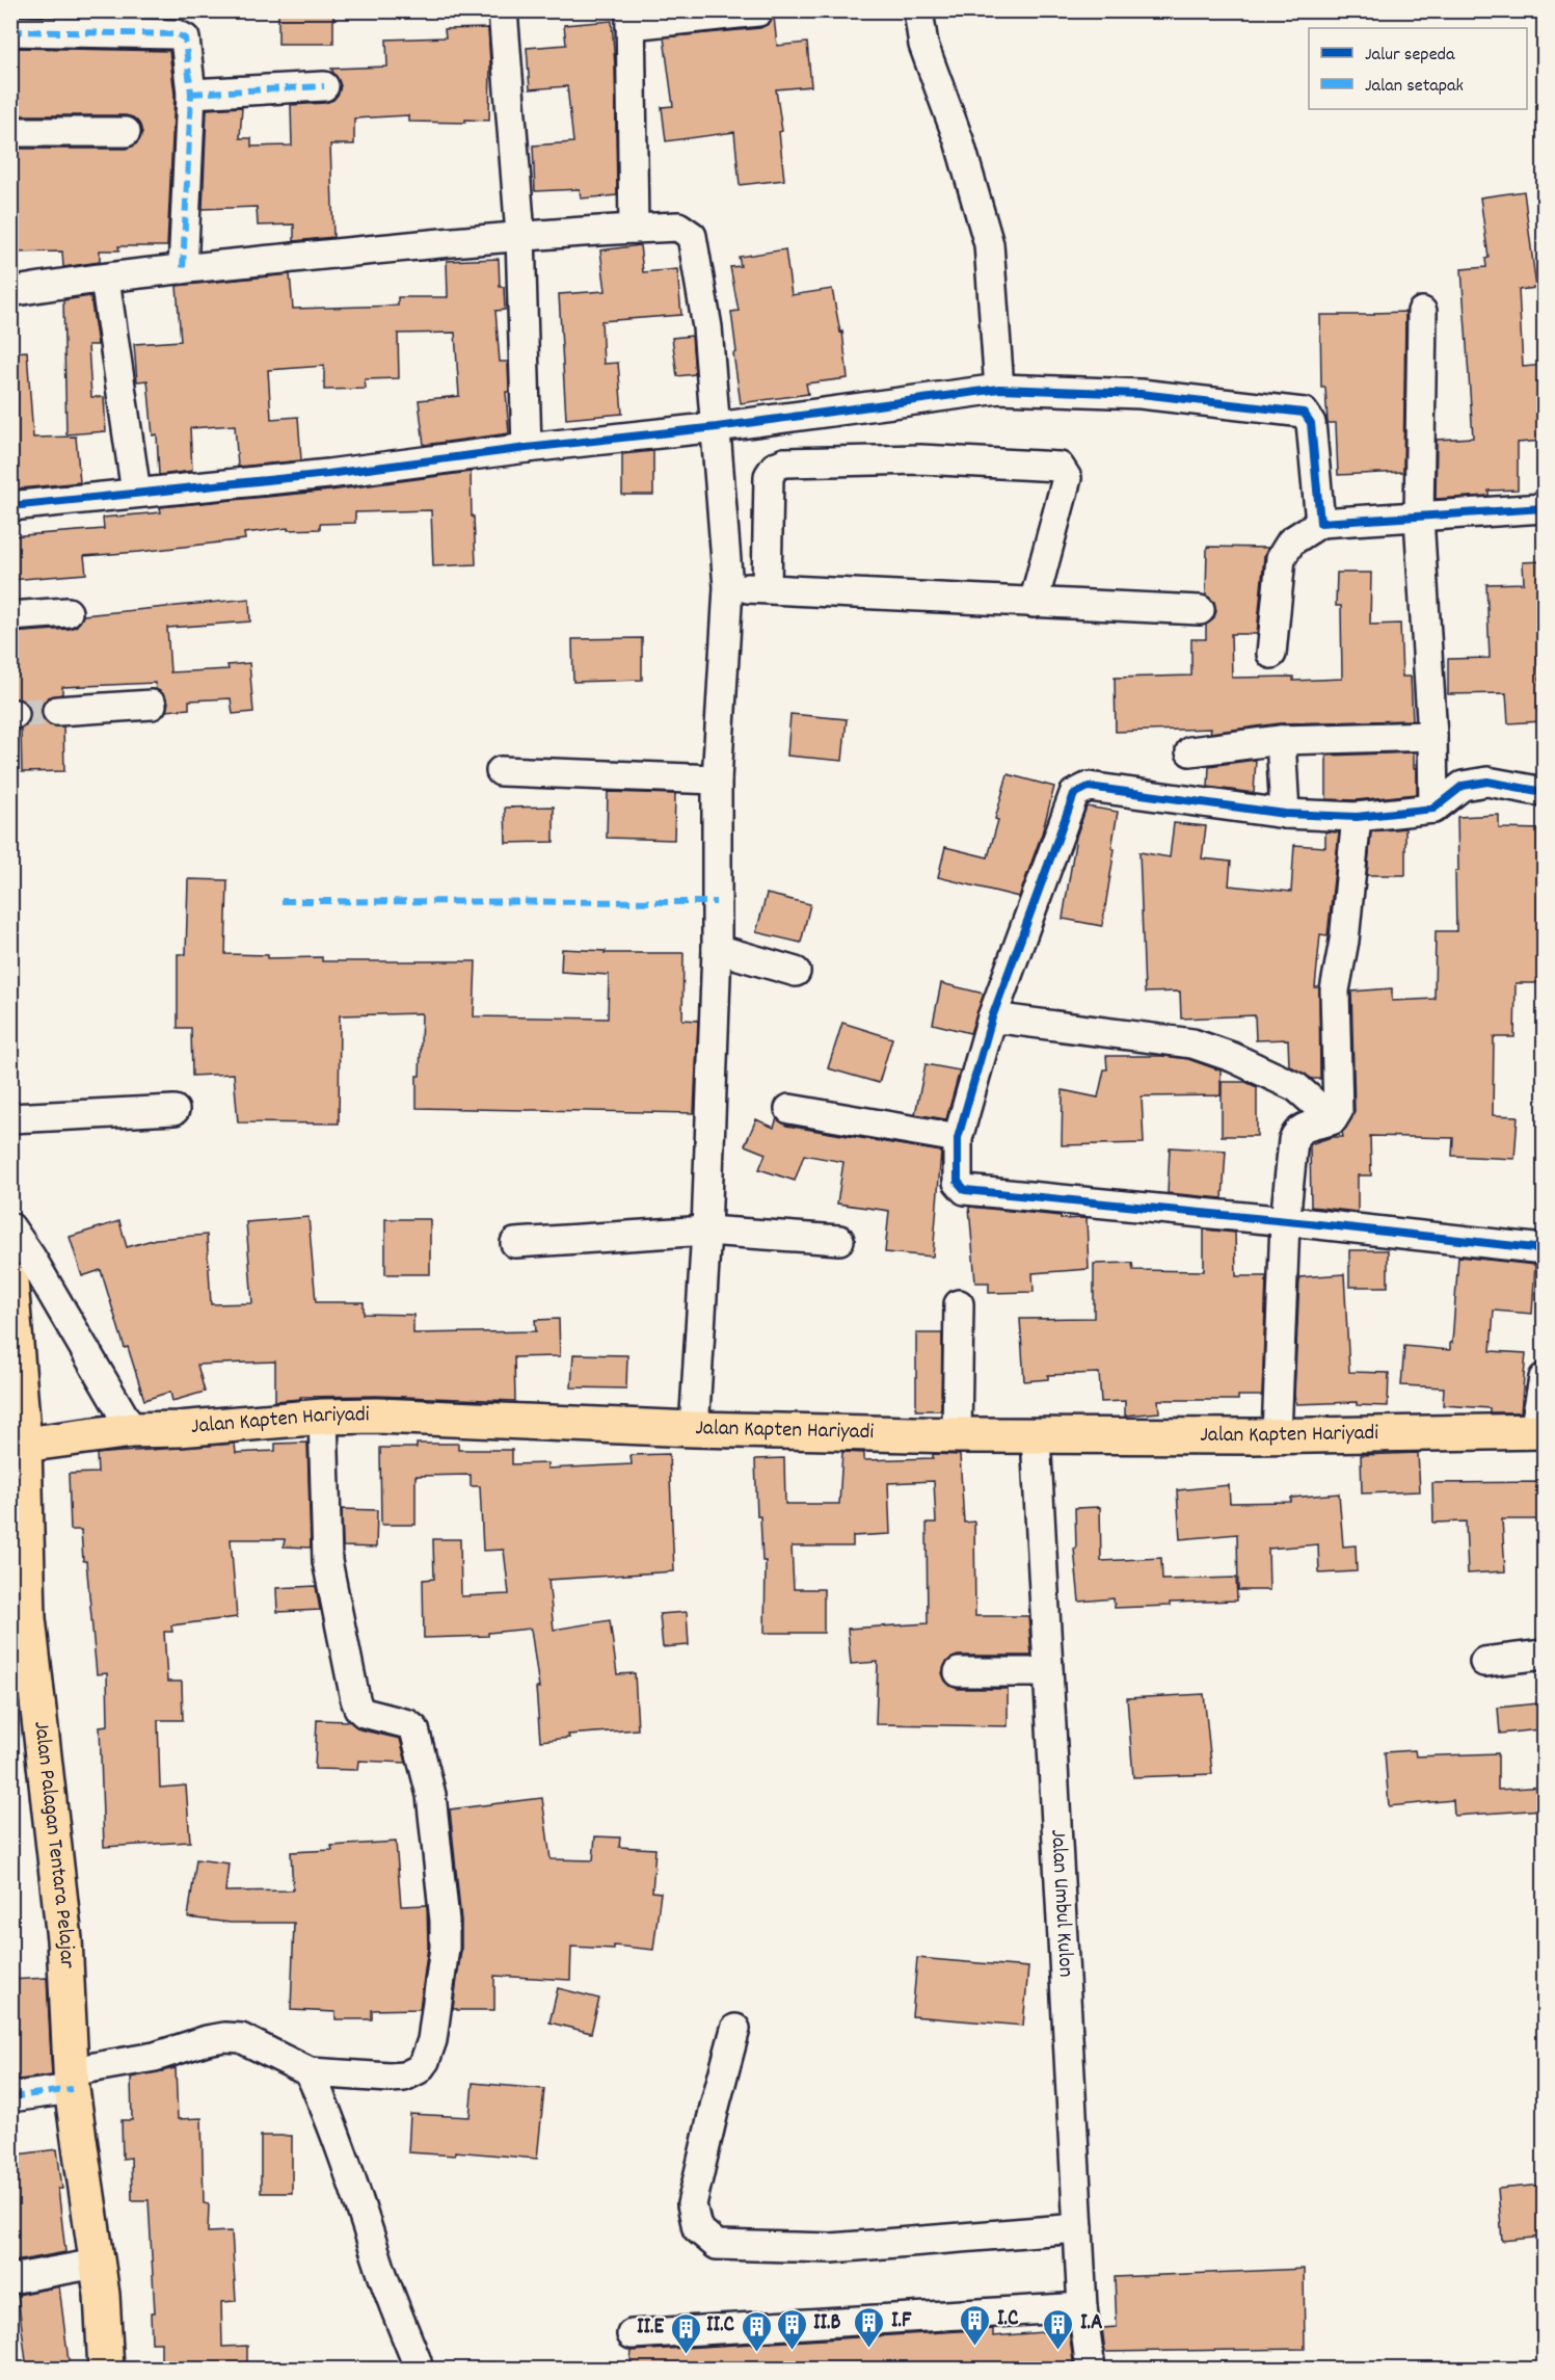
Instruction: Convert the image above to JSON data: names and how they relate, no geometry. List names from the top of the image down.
{
  "streets": {
    "main road": ["Jalan Kapten Hariyadi", "Jalan Palagan Tentara Pelajar"],
    "street": ["Jalan Umbul Kulon"]
  },
  "crossings": [
    ["Jalan Kapten Hariyadi", "Jalan Palagan Tentara Pelajar"],
    ["Jalan Kapten Hariyadi", "Jalan Umbul Kulon"]
  ],
  "places": {
    "building": [
      "I.C",
      "I.F",
      "II.B",
      "I.A",
      "II.C",
      "II.E"
    ]
  },
  "legend": ["Jalur sepeda", "Jalan setapak"]
}
